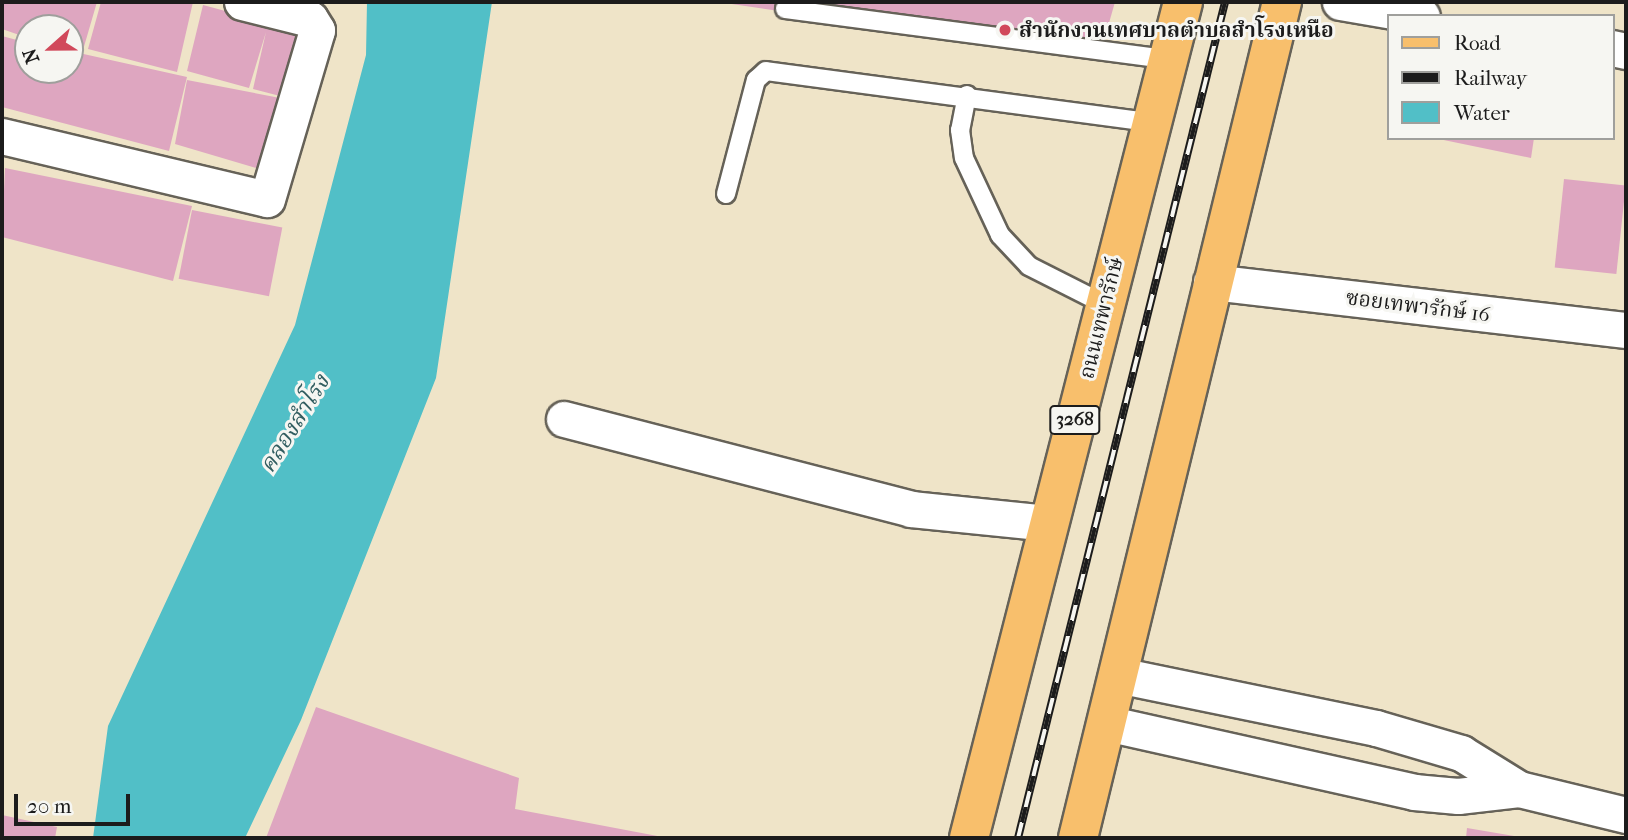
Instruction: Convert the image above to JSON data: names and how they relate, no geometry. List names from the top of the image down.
{
  "streets": {
    "main road": ["ถนนเทพารักษ์", "3268"],
    "street": ["ซอยเทพารักษ์ 16"]
  },
  "water": ["คลองสำโรง"],
  "places": ["สำนักงานเทศบาลตำบลสำโรงเหนือ"],
  "legend": ["Road", "Railway", "Water"],
  "scale_bar": "20 m",
  "north": "left"
}
